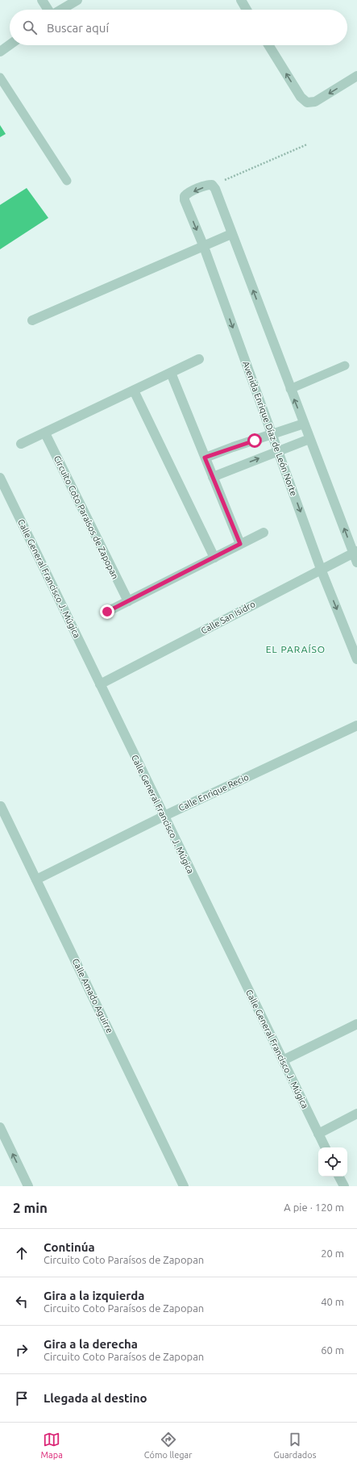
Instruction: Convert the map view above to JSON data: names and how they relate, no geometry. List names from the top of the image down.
{
  "streets": {
    "street": [
      "Avenida Enrique Díaz de León Norte",
      "Circuito Coto Paraísos de Zapopan",
      "Calle General Francisco J. Múgica",
      "Calle San Isidro",
      "Calle Enrique Recio",
      "Calle Amado Aguirre"
    ]
  },
  "crossings": [
    ["Avenida Enrique Díaz de León Norte", "Calle San Isidro"],
    ["Calle General Francisco J. Múgica", "Calle San Isidro"],
    ["Calle General Francisco J. Múgica", "Calle Enrique Recio"],
    ["Calle Enrique Recio", "Calle Amado Aguirre"]
  ],
  "districts": ["EL PARAÍSO"],
  "page": {
    "search": "Buscar aquí",
    "heading": ["2 min", "A pie · 120 m"],
    "list": [
      ["Continúa", "Circuito Coto Paraísos de Zapopan", "20 m"],
      ["Gira a la izquierda", "Circuito Coto Paraísos de Zapopan", "40 m"],
      ["Gira a la derecha", "Circuito Coto Paraísos de Zapopan", "60 m"],
      "Llegada al destino"
    ],
    "nav": ["Mapa", "Cómo llegar", "Guardados"]
  }
}
